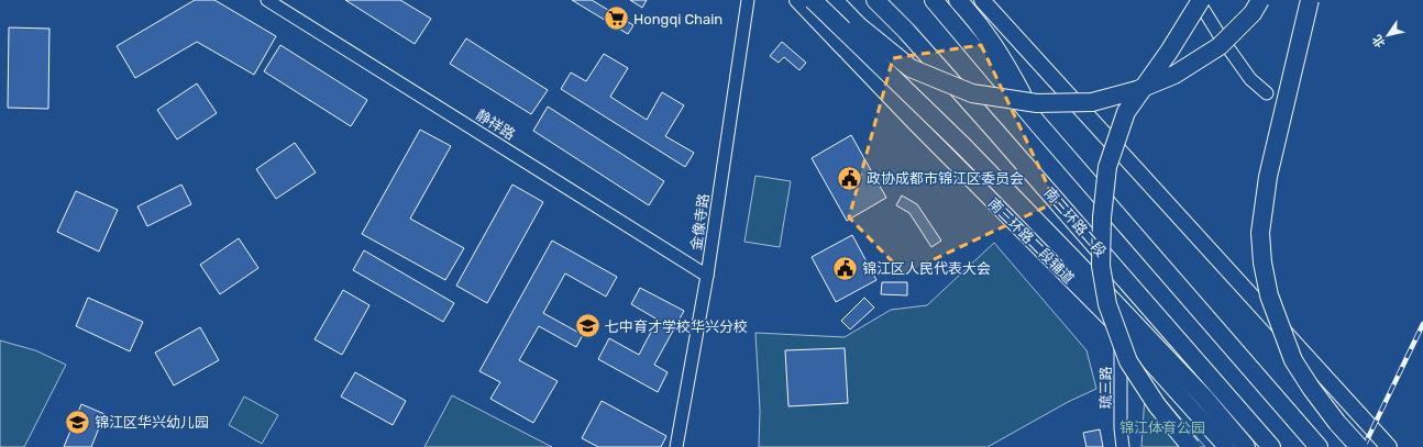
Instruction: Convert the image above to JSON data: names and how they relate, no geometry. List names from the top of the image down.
{
  "streets": {
    "highway": ["南三环路二段"],
    "main road": ["南三环路二段辅道"],
    "street": ["静祥路", "金像寺路", "琉三路"]
  },
  "crossings": [
    ["静祥路", "金像寺路"],
    ["南三环路二段辅道", "琉三路"]
  ],
  "parks": ["锦江体育公园"],
  "places": {
    "supermarket": ["Hongqi Chain"],
    "public building": ["政协成都市锦江区委员会", "锦江区人民代表大会"],
    "school or university": ["七中育才学校华兴分校", "锦江区华兴幼儿园"]
  },
  "north": "bottom left"
}
